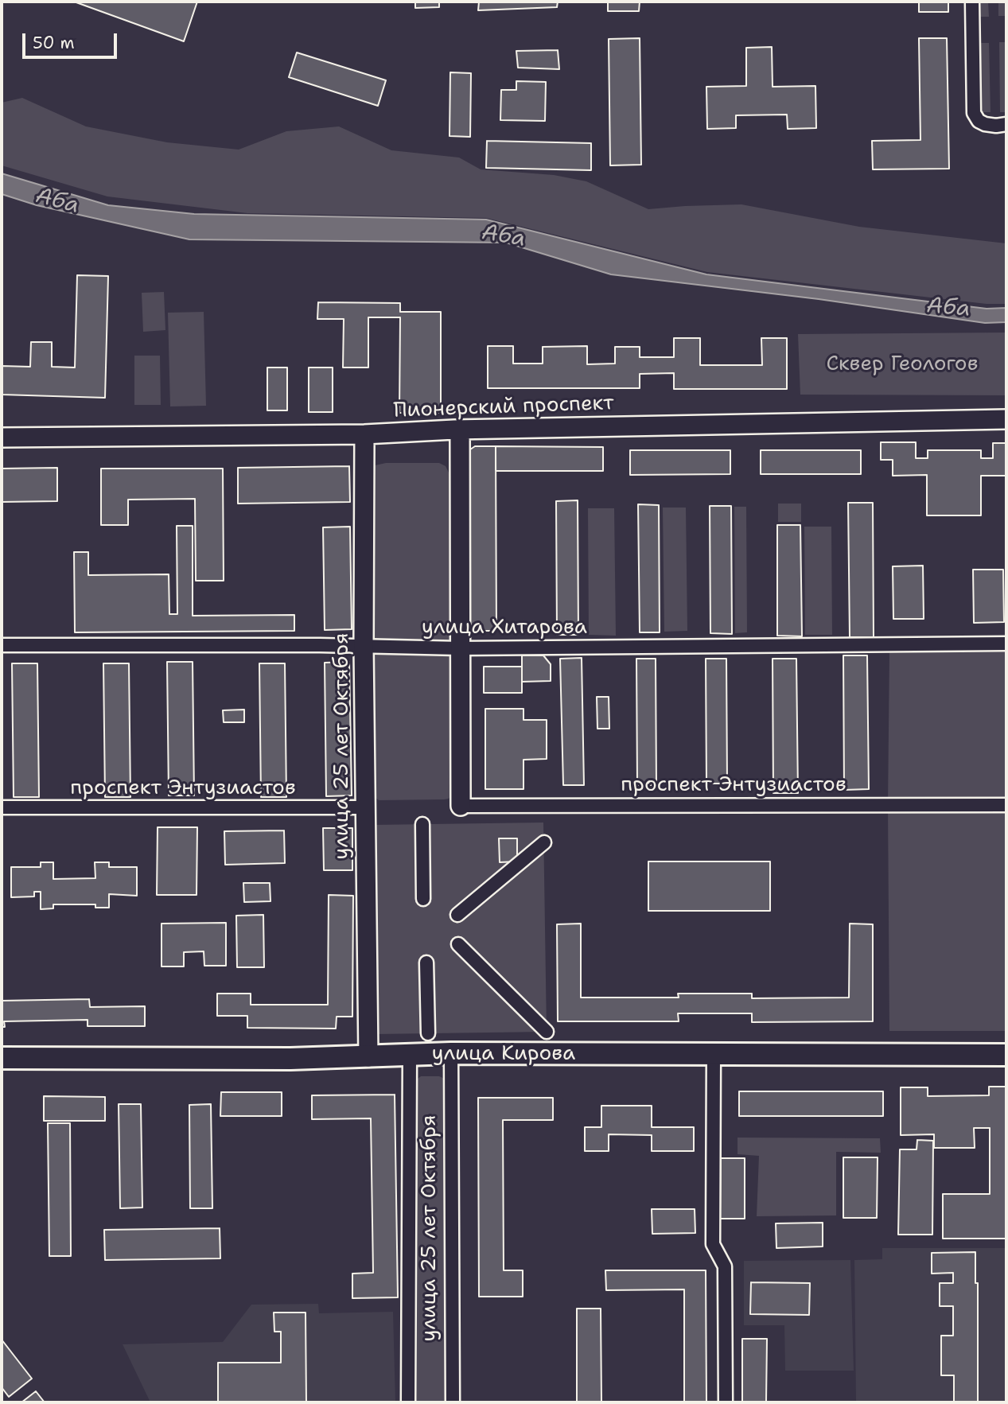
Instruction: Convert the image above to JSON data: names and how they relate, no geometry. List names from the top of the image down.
{
  "streets": {
    "main road": ["улица Кирова"],
    "street": [
      "Пионерский проспект",
      "улица Хитарова",
      "улица 25 лет Октября",
      "проспект Энтузиастов"
    ]
  },
  "crossings": [
    ["Пионерский проспект", "улица 25 лет Октября"],
    ["улица Хитарова", "улица 25 лет Октября"],
    ["улица 25 лет Октября", "проспект Энтузиастов"],
    ["улица 25 лет Октября", "улица Кирова"]
  ],
  "water": ["Аба"],
  "parks": ["Сквер Геологов"],
  "scale_bar": "50 m"
}
